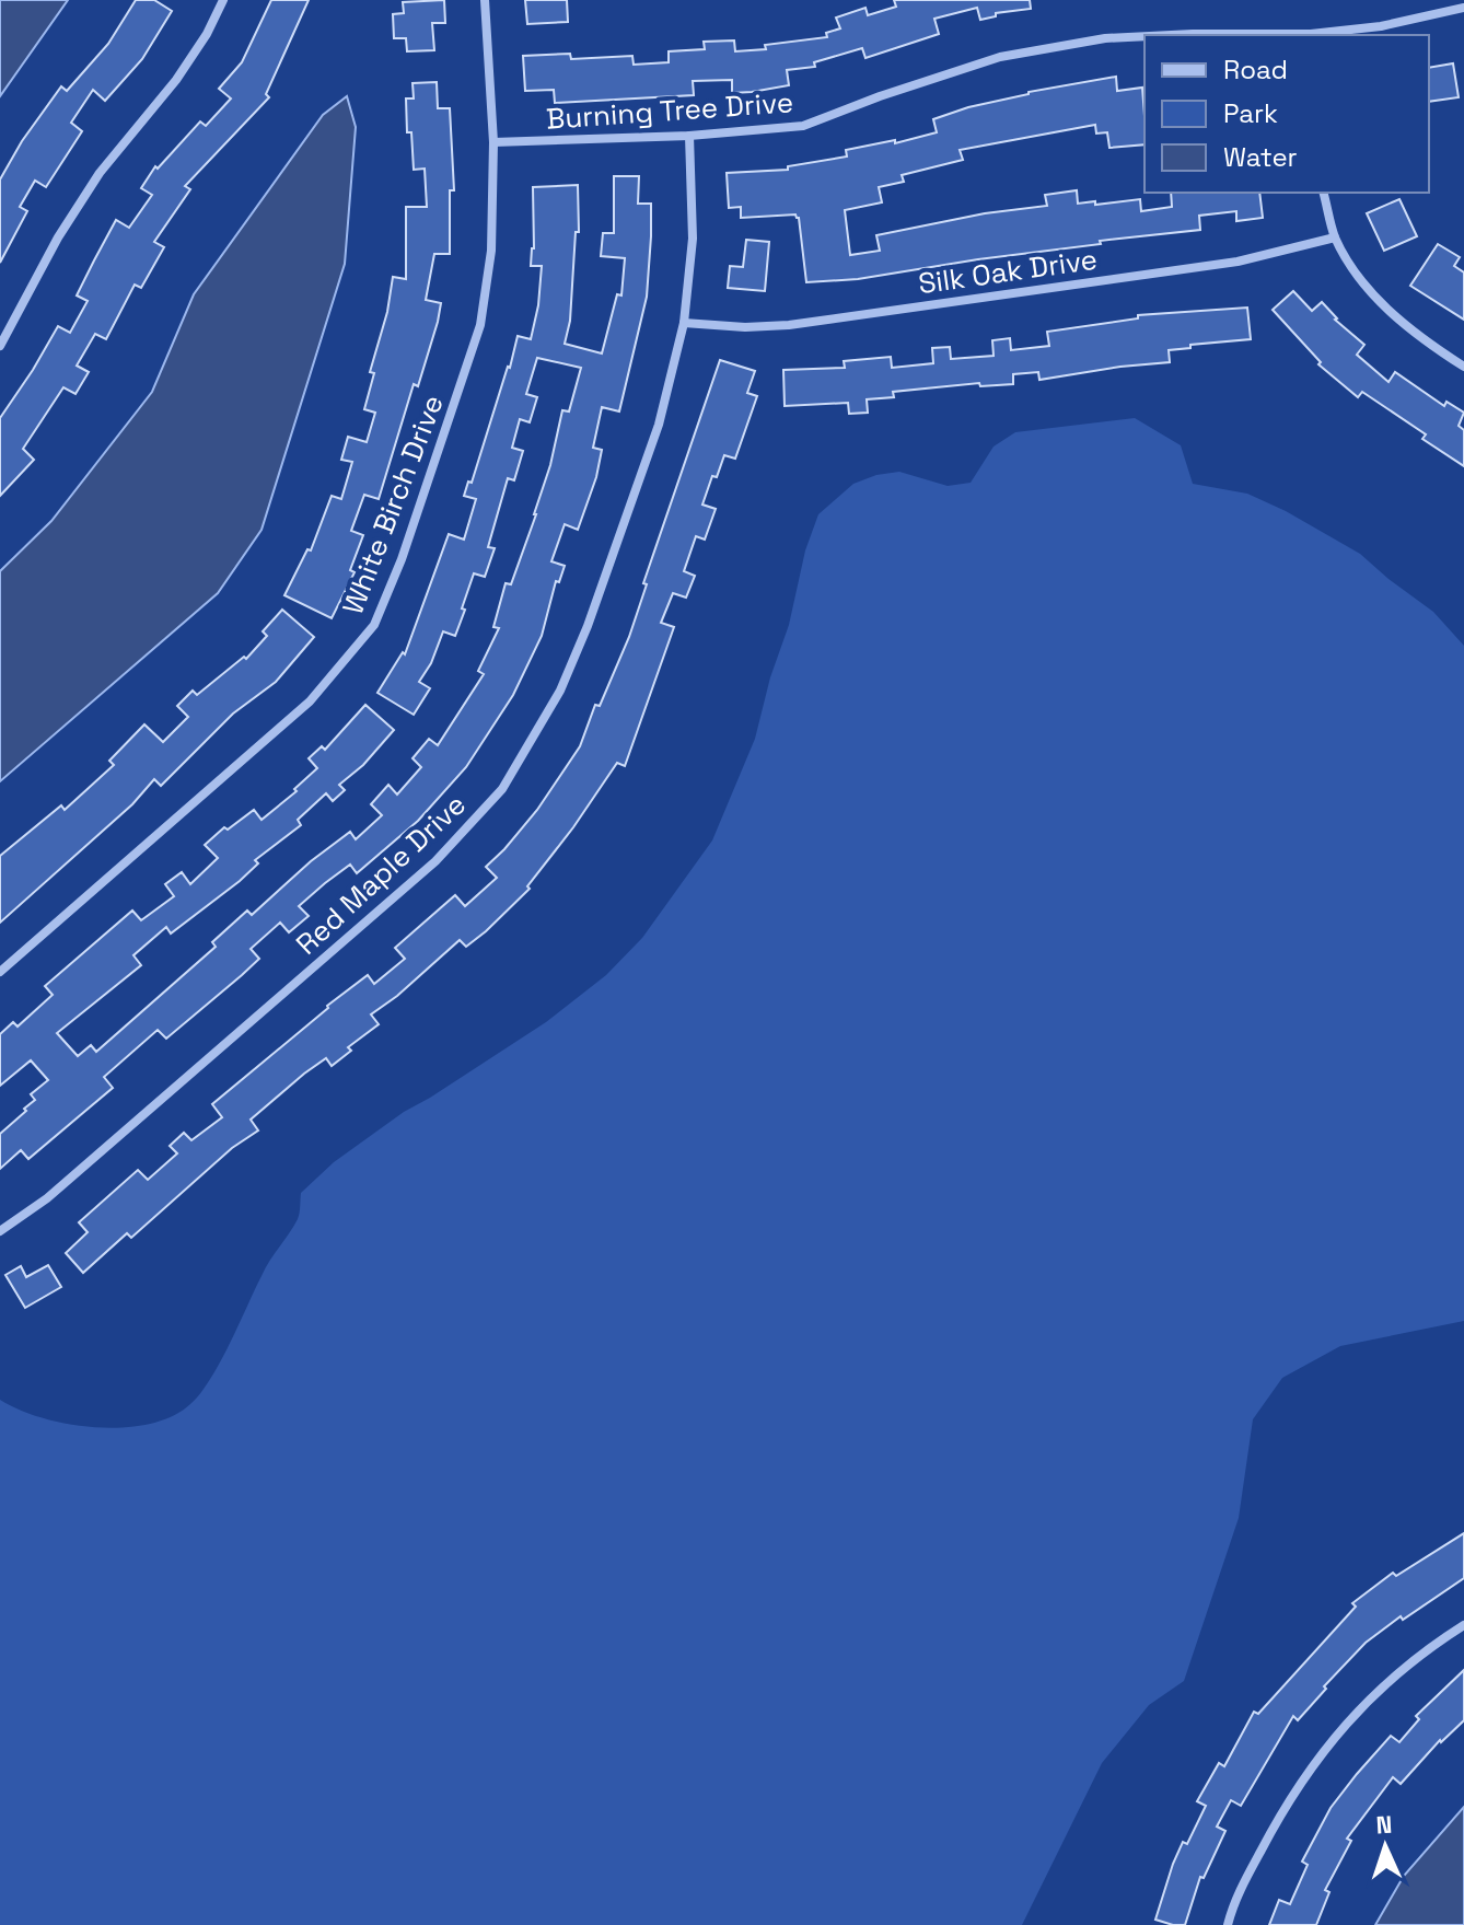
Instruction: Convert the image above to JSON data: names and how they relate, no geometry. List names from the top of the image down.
{
  "streets": {
    "street": [
      "Burning Tree Drive",
      "Silk Oak Drive",
      "White Birch Drive",
      "Red Maple Drive"
    ]
  },
  "crossings": [
    ["Burning Tree Drive", "White Birch Drive"],
    ["Burning Tree Drive", "Red Maple Drive"],
    ["Silk Oak Drive", "Red Maple Drive"]
  ],
  "legend": ["Road", "Park", "Water"],
  "north": "top"
}
